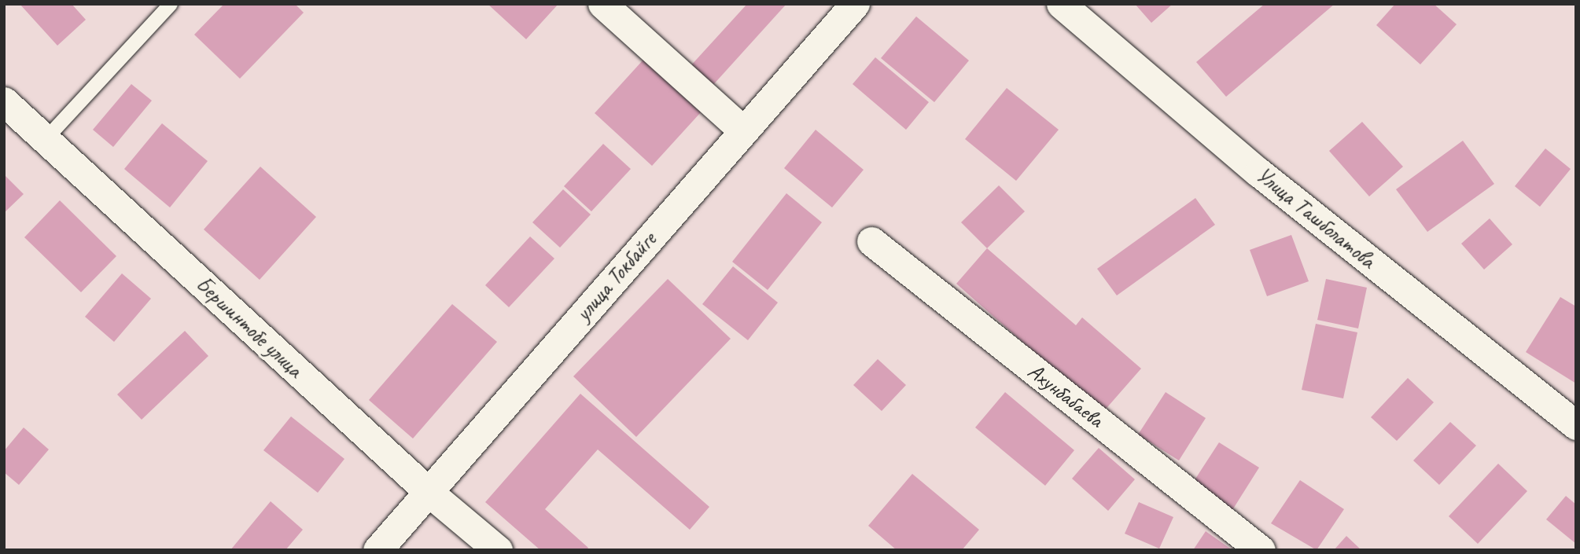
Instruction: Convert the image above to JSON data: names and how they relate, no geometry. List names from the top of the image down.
{
  "streets": {
    "street": [
      "Улица Ташболатова",
      "улица Токбайге",
      "Бершинтобе улица",
      "Ахунбабаева"
    ]
  },
  "crossings": [
    ["улица Токбайге", "Бершинтобе улица"]
  ]
}
